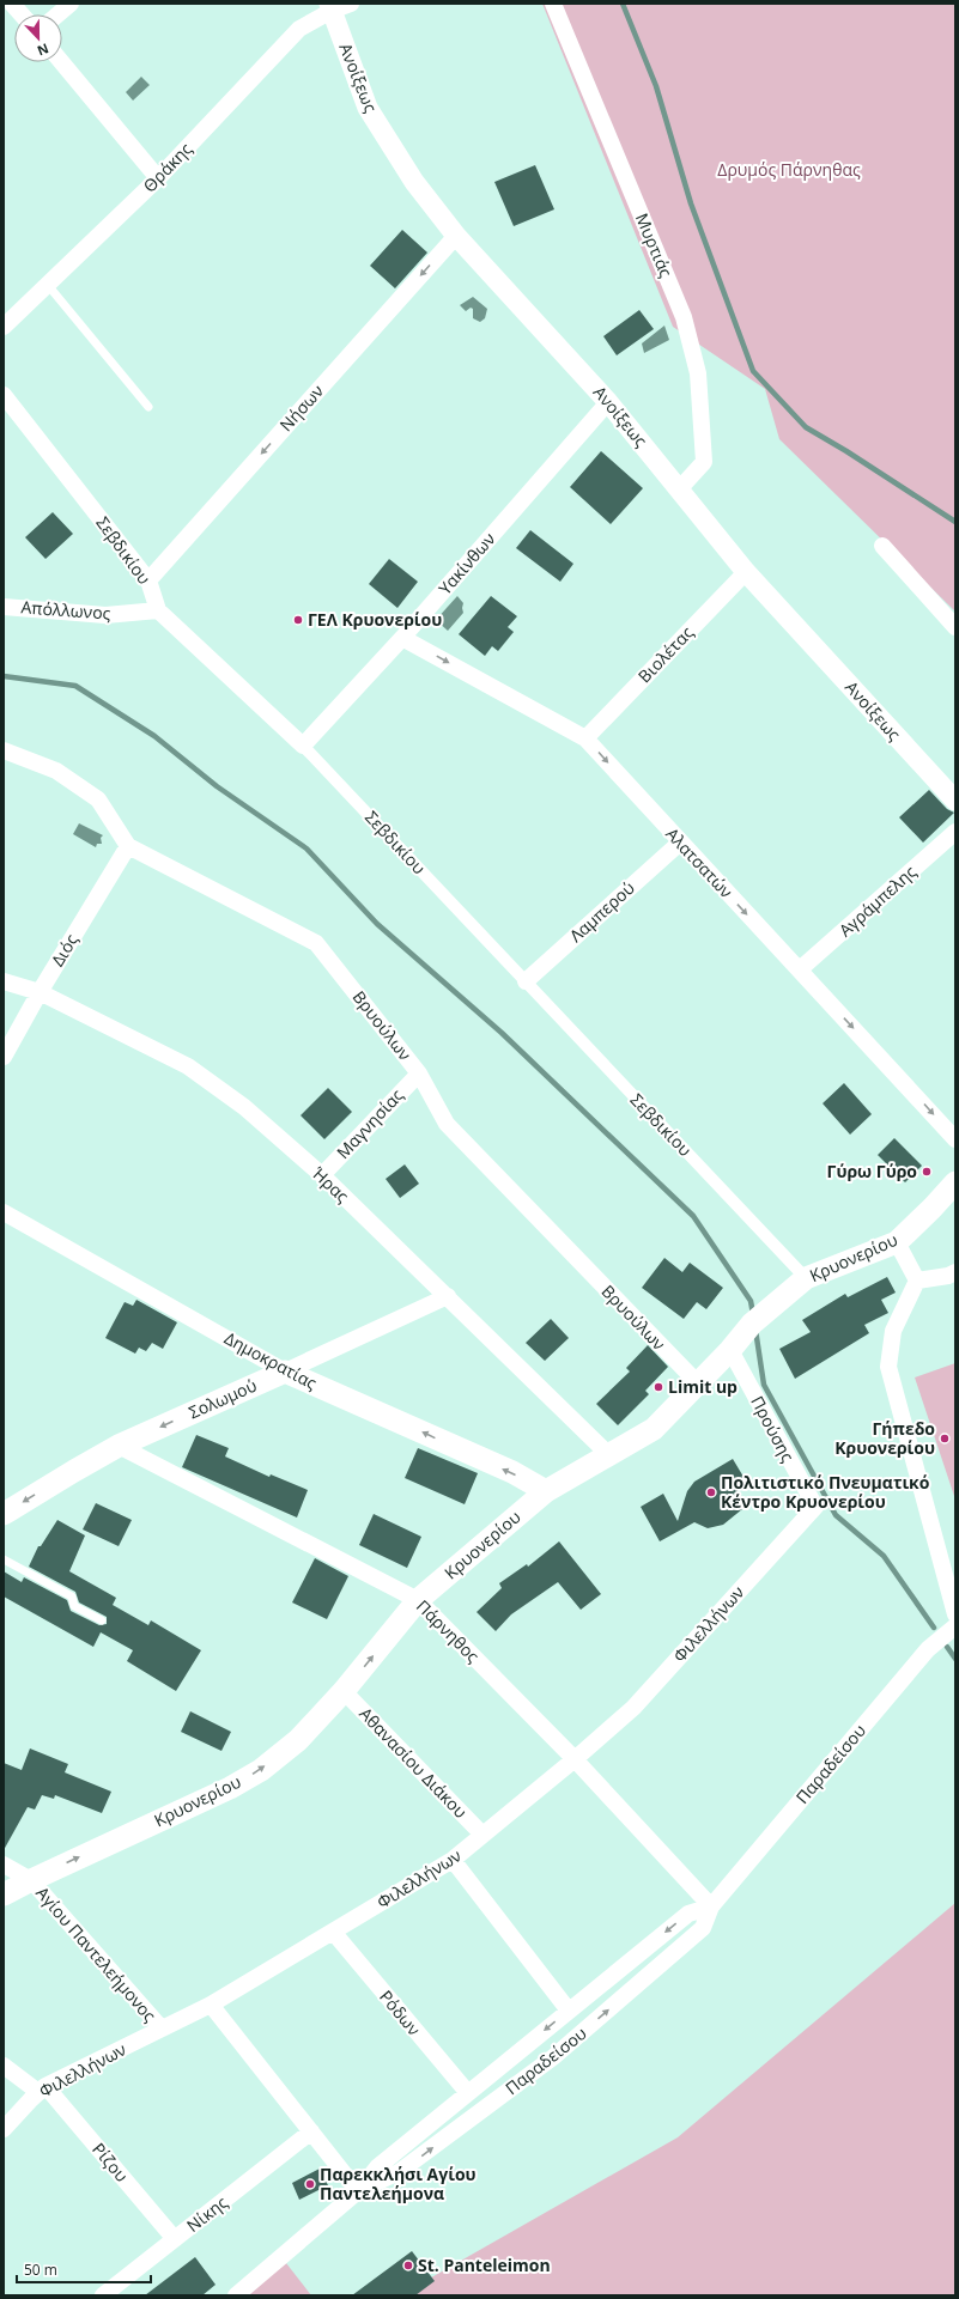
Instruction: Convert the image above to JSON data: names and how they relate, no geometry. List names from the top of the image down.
{
  "streets": {
    "main road": ["Κρυονερίου", "Δημοκρατίας", "Σολωμού"],
    "street": [
      "Ανοίξεως",
      "Θράκης",
      "Μυρτιάς",
      "Νήσων",
      "Σεβδικίου",
      "Υακίνθων",
      "Απόλλωνος",
      "Βιολέτας",
      "Αλατσατών",
      "Αγράμπελης",
      "Λαμπερού",
      "Διός",
      "Βρυούλων",
      "Μαγνησίας",
      "Ήρας",
      "Προύσης",
      "Φιλελλήνων",
      "Πάρνηθος",
      "Αθανασίου Διάκου",
      "Παραδείσου",
      "Αγίου Παντελεήμονος",
      "Ρόδων",
      "Ρίζου",
      "Νίκης"
    ]
  },
  "crossings": [
    ["Ανοίξεως", "Θράκης"],
    ["Ανοίξεως", "Μυρτιάς"],
    ["Ανοίξεως", "Νήσων"],
    ["Ανοίξεως", "Υακίνθων"],
    ["Ανοίξεως", "Βιολέτας"],
    ["Νήσων", "Σεβδικίου"],
    ["Σεβδικίου", "Υακίνθων"],
    ["Σεβδικίου", "Απόλλωνος"],
    ["Σεβδικίου", "Λαμπερού"],
    ["Σεβδικίου", "Κρυονερίου"],
    ["Υακίνθων", "Αλατσατών"],
    ["Βιολέτας", "Αλατσατών"],
    ["Αλατσατών", "Αγράμπελης"],
    ["Αλατσατών", "Λαμπερού"],
    ["Διός", "Βρυούλων"],
    ["Διός", "Ήρας"],
    ["Βρυούλων", "Μαγνησίας"],
    ["Βρυούλων", "Κρυονερίου"],
    ["Μαγνησίας", "Ήρας"],
    ["Ήρας", "Κρυονερίου"],
    ["Ήρας", "Σολωμού"],
    ["Κρυονερίου", "Δημοκρατίας"],
    ["Κρυονερίου", "Προύσης"],
    ["Κρυονερίου", "Πάρνηθος"],
    ["Κρυονερίου", "Αθανασίου Διάκου"],
    ["Κρυονερίου", "Αγίου Παντελεήμονος"],
    ["Δημοκρατίας", "Σολωμού"],
    ["Σολωμού", "Πάρνηθος"],
    ["Προύσης", "Φιλελλήνων"],
    ["Φιλελλήνων", "Πάρνηθος"],
    ["Φιλελλήνων", "Αθανασίου Διάκου"],
    ["Φιλελλήνων", "Αγίου Παντελεήμονος"],
    ["Φιλελλήνων", "Ρόδων"],
    ["Φιλελλήνων", "Ρίζου"],
    ["Πάρνηθος", "Παραδείσου"],
    ["Παραδείσου", "Ρόδων"],
    ["Ρίζου", "Νίκης"]
  ],
  "one_way": [
    "Νήσων",
    "Αλατσατών",
    "Κρυονερίου",
    "Δημοκρατίας",
    "Σολωμού"
  ],
  "parks": ["Δρυμός Πάρνηθας"],
  "places": [
    "ΓΕΛ Κρυονερίου",
    "Γύρω Γύρο",
    "Limit up",
    "Γήπεδο Κρυονερίου",
    "Πολιτιστικό Πνευματικό Κέντρο Κρυονερίου",
    "Παρεκκλήσι Αγίου Παντελεήμονα",
    "St. Panteleimon"
  ],
  "scale_bar": "50 m",
  "north": "bottom"
}
